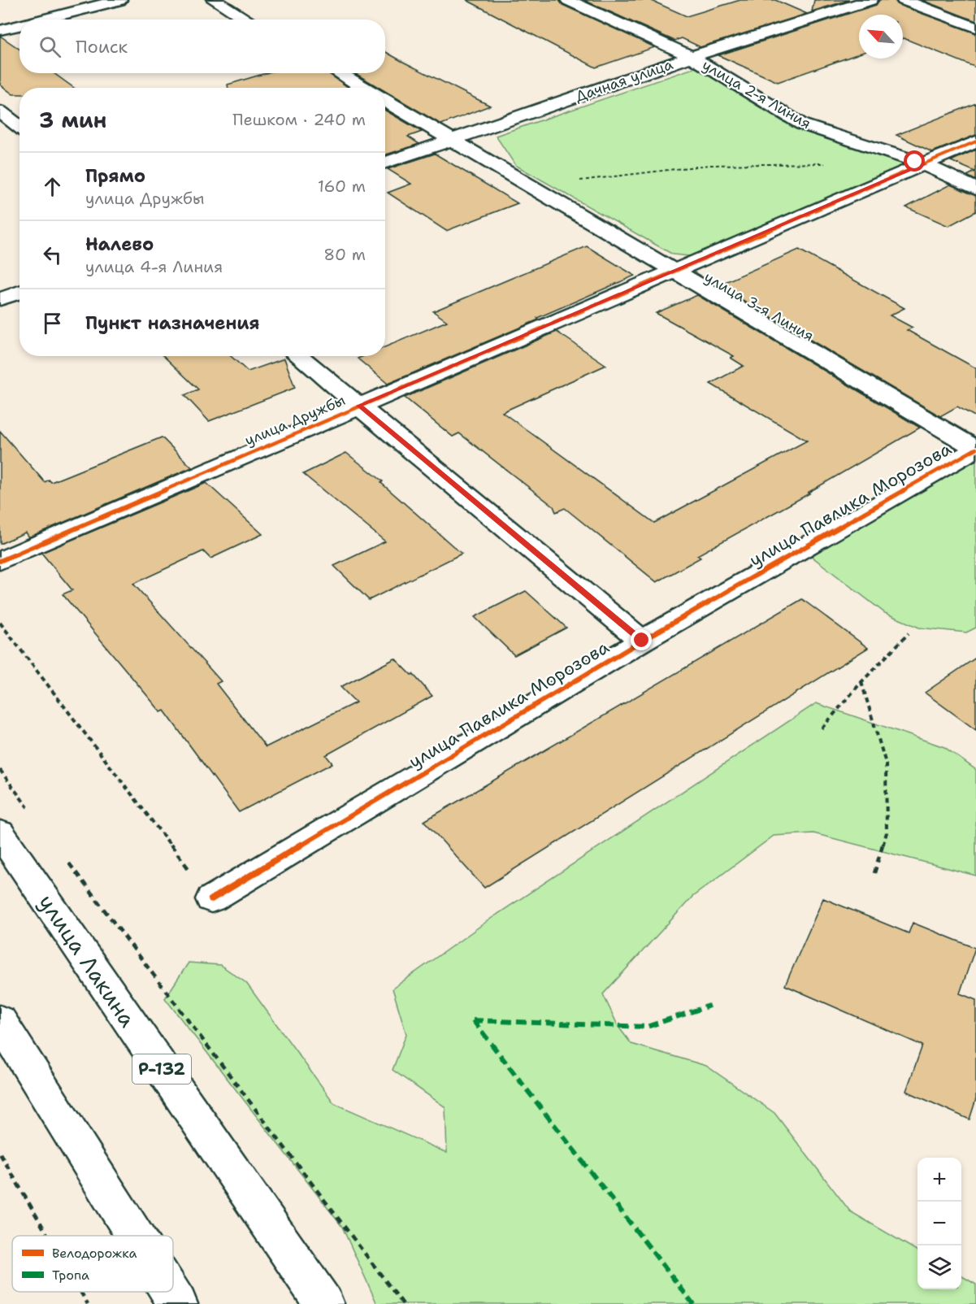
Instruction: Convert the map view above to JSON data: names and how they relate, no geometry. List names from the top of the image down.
{
  "streets": {
    "main road": [
      "Дачная улица",
      "улица 2-я Линия",
      "улица 3-я Линия",
      "улица Дружбы",
      "улица Павлика Морозова",
      "улица Лакина",
      "Р-132"
    ]
  },
  "crossings": [
    ["Дачная улица", "улица 2-я Линия"],
    ["Дачная улица", "улица 3-я Линия"],
    ["улица 2-я Линия", "улица Дружбы"],
    ["улица 3-я Линия", "улица Дружбы"],
    ["улица 3-я Линия", "улица Павлика Морозова"]
  ],
  "legend": ["Велодорожка", "Тропа"],
  "north": "top left",
  "page": {
    "search": "Поиск",
    "heading": ["3 мин", "Пешком · 240 m"],
    "list": [
      ["Прямо", "улица Дружбы", "160 m"],
      ["Налево", "улица 4-я Линия", "80 m"],
      "Пункт назначения"
    ],
    "map_buttons": ["+", "−"]
  }
}
